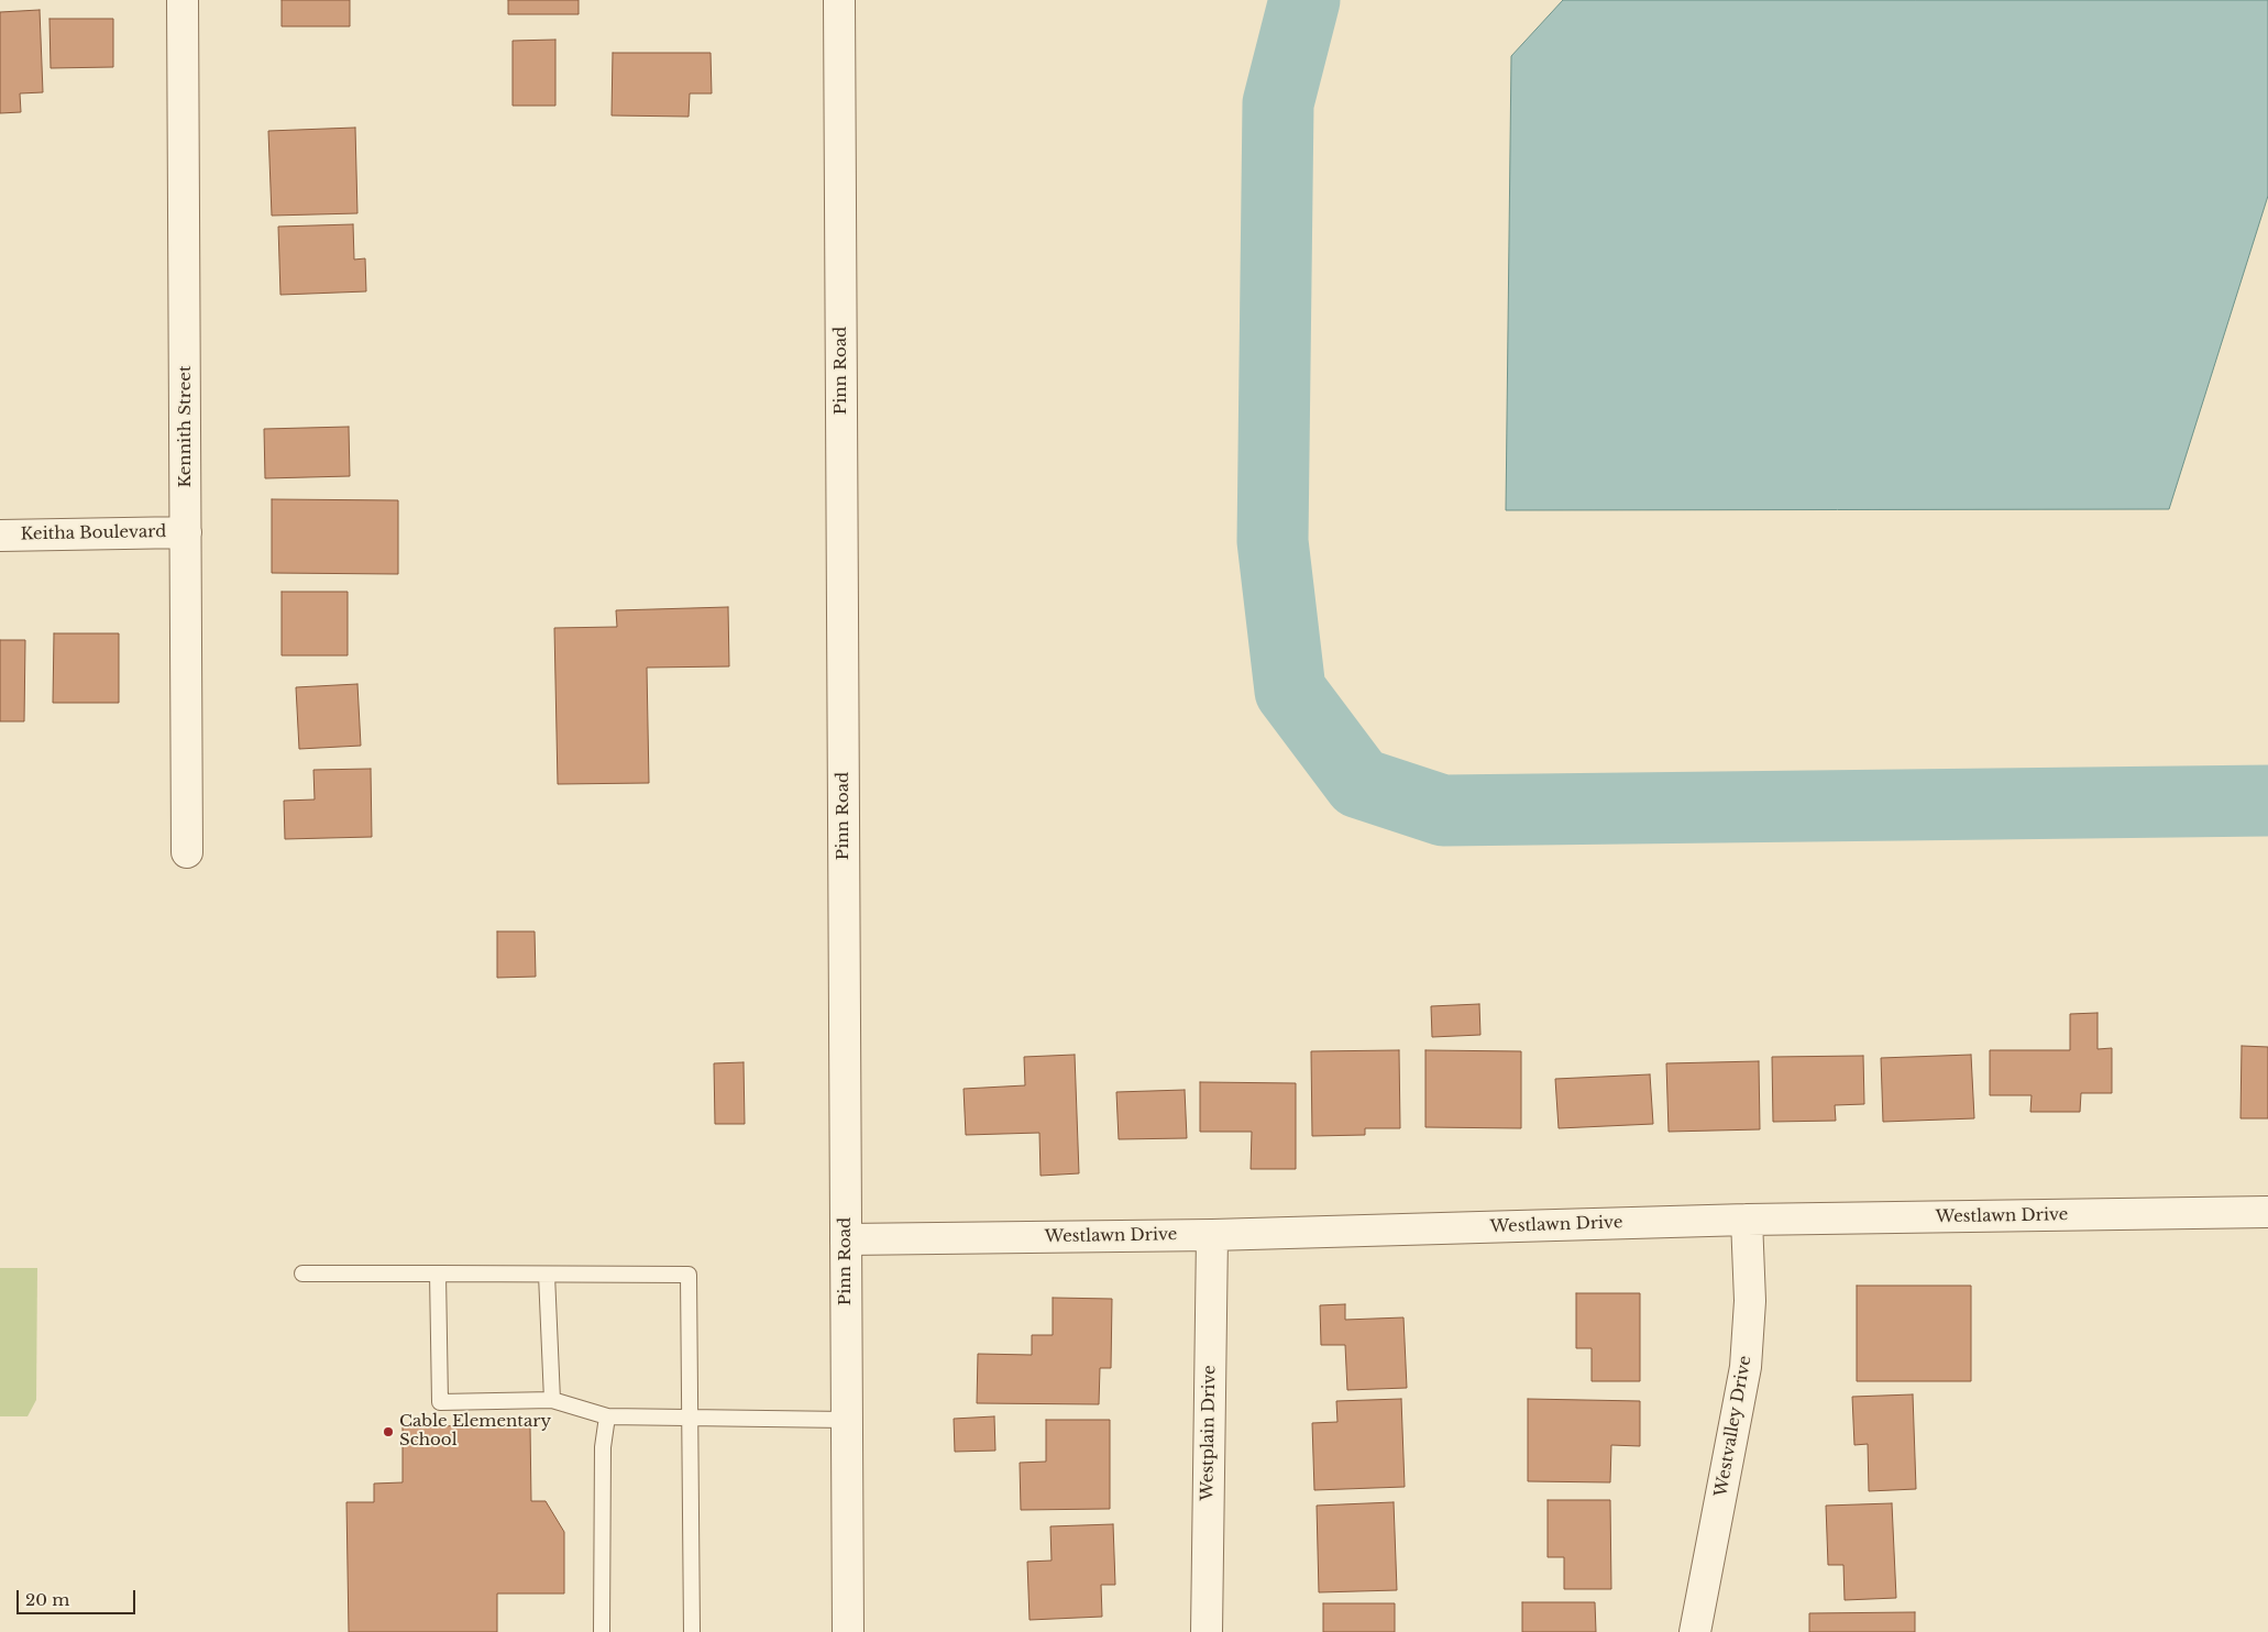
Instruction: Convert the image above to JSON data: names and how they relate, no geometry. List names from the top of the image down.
{
  "streets": {
    "street": [
      "Pinn Road",
      "Kennith Street",
      "Keitha Boulevard",
      "Westlawn Drive",
      "Westvalley Drive",
      "Westplain Drive"
    ]
  },
  "crossings": [
    ["Pinn Road", "Westlawn Drive"],
    ["Kennith Street", "Keitha Boulevard"],
    ["Westlawn Drive", "Westvalley Drive"],
    ["Westlawn Drive", "Westplain Drive"]
  ],
  "places": ["Cable Elementary School"],
  "scale_bar": "20 m"
}
